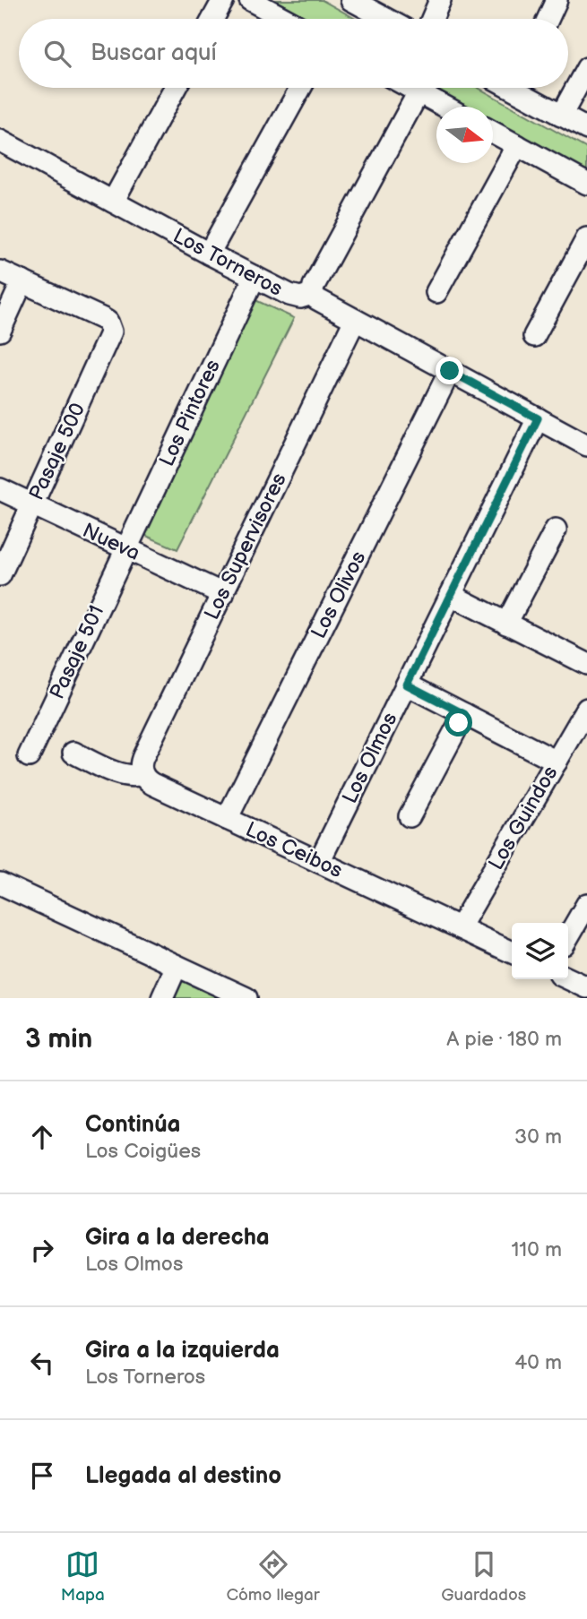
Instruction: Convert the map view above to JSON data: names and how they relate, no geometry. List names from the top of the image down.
{
  "streets": {
    "street": [
      "Los Torneros",
      "Los Pintores",
      "Pasaje 500",
      "Nueva",
      "Los Supervisores",
      "Los Olivos",
      "Pasaje 501",
      "Los Olmos",
      "Los Guindos",
      "Los Ceibos"
    ]
  },
  "crossings": [
    ["Los Torneros", "Los Pintores"],
    ["Los Torneros", "Los Supervisores"],
    ["Los Torneros", "Los Olivos"],
    ["Los Torneros", "Los Olmos"],
    ["Los Pintores", "Nueva"],
    ["Los Pintores", "Pasaje 501"],
    ["Pasaje 500", "Nueva"],
    ["Nueva", "Los Supervisores"],
    ["Nueva", "Pasaje 501"],
    ["Los Supervisores", "Los Ceibos"],
    ["Los Olivos", "Los Ceibos"],
    ["Los Olmos", "Los Ceibos"],
    ["Los Guindos", "Los Ceibos"]
  ],
  "north": "right",
  "page": {
    "search": "Buscar aquí",
    "heading": ["3 min", "A pie · 180 m"],
    "list": [
      ["Continúa", "Los Coigües", "30 m"],
      ["Gira a la derecha", "Los Olmos", "110 m"],
      ["Gira a la izquierda", "Los Torneros", "40 m"],
      "Llegada al destino"
    ],
    "nav": ["Mapa", "Cómo llegar", "Guardados"]
  }
}
